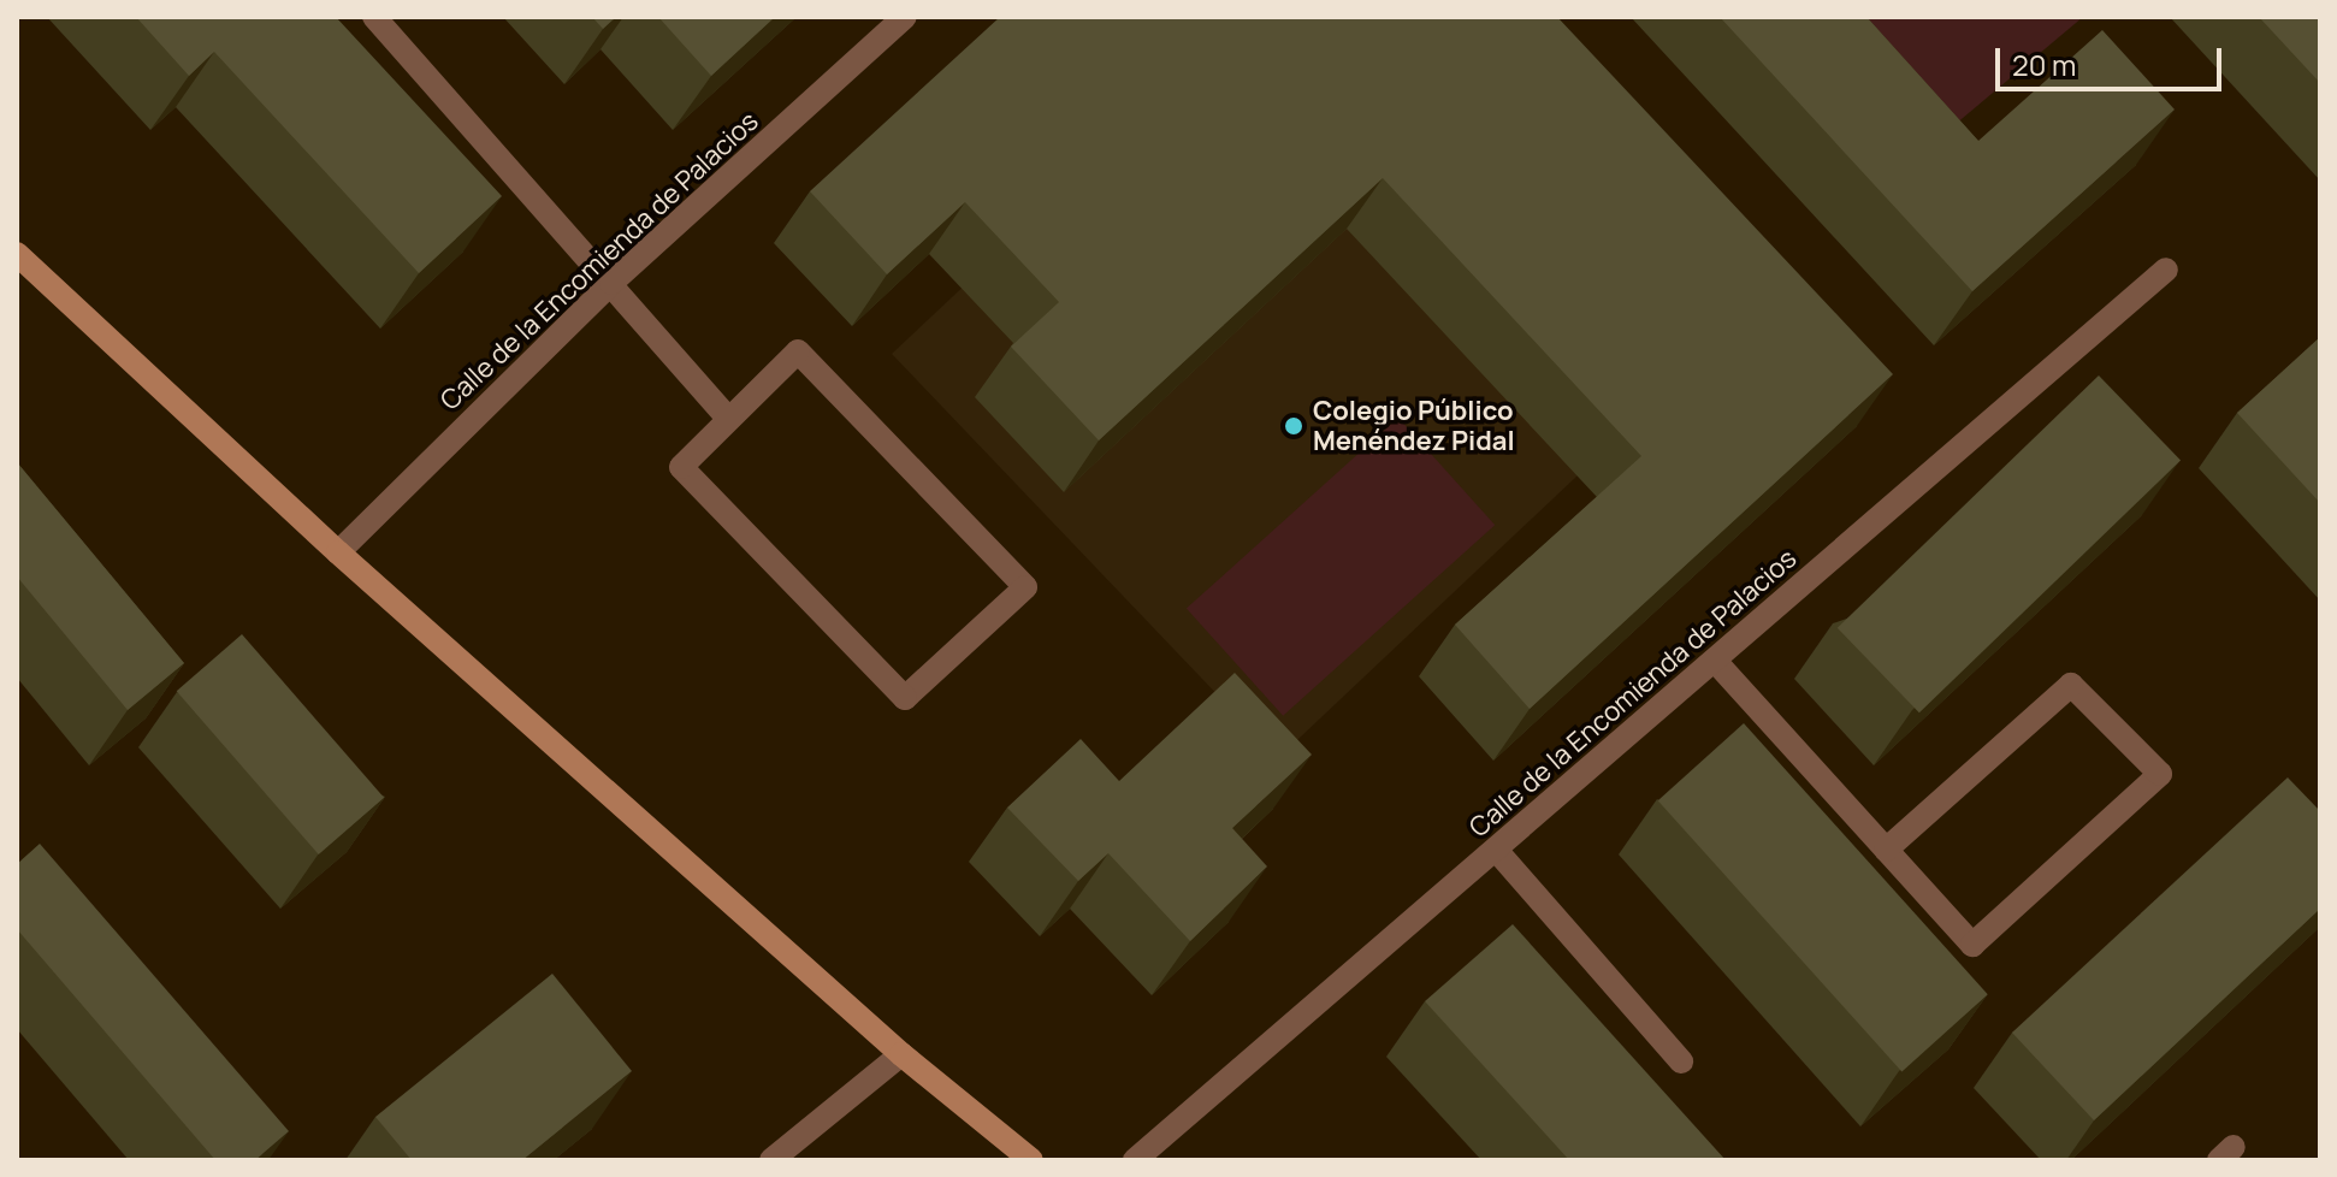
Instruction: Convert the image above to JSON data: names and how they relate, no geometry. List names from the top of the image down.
{
  "streets": {
    "lane": ["Calle de la Encomienda de Palacios"]
  },
  "places": ["Colegio Público Menéndez Pidal"],
  "scale_bar": "20 m"
}
